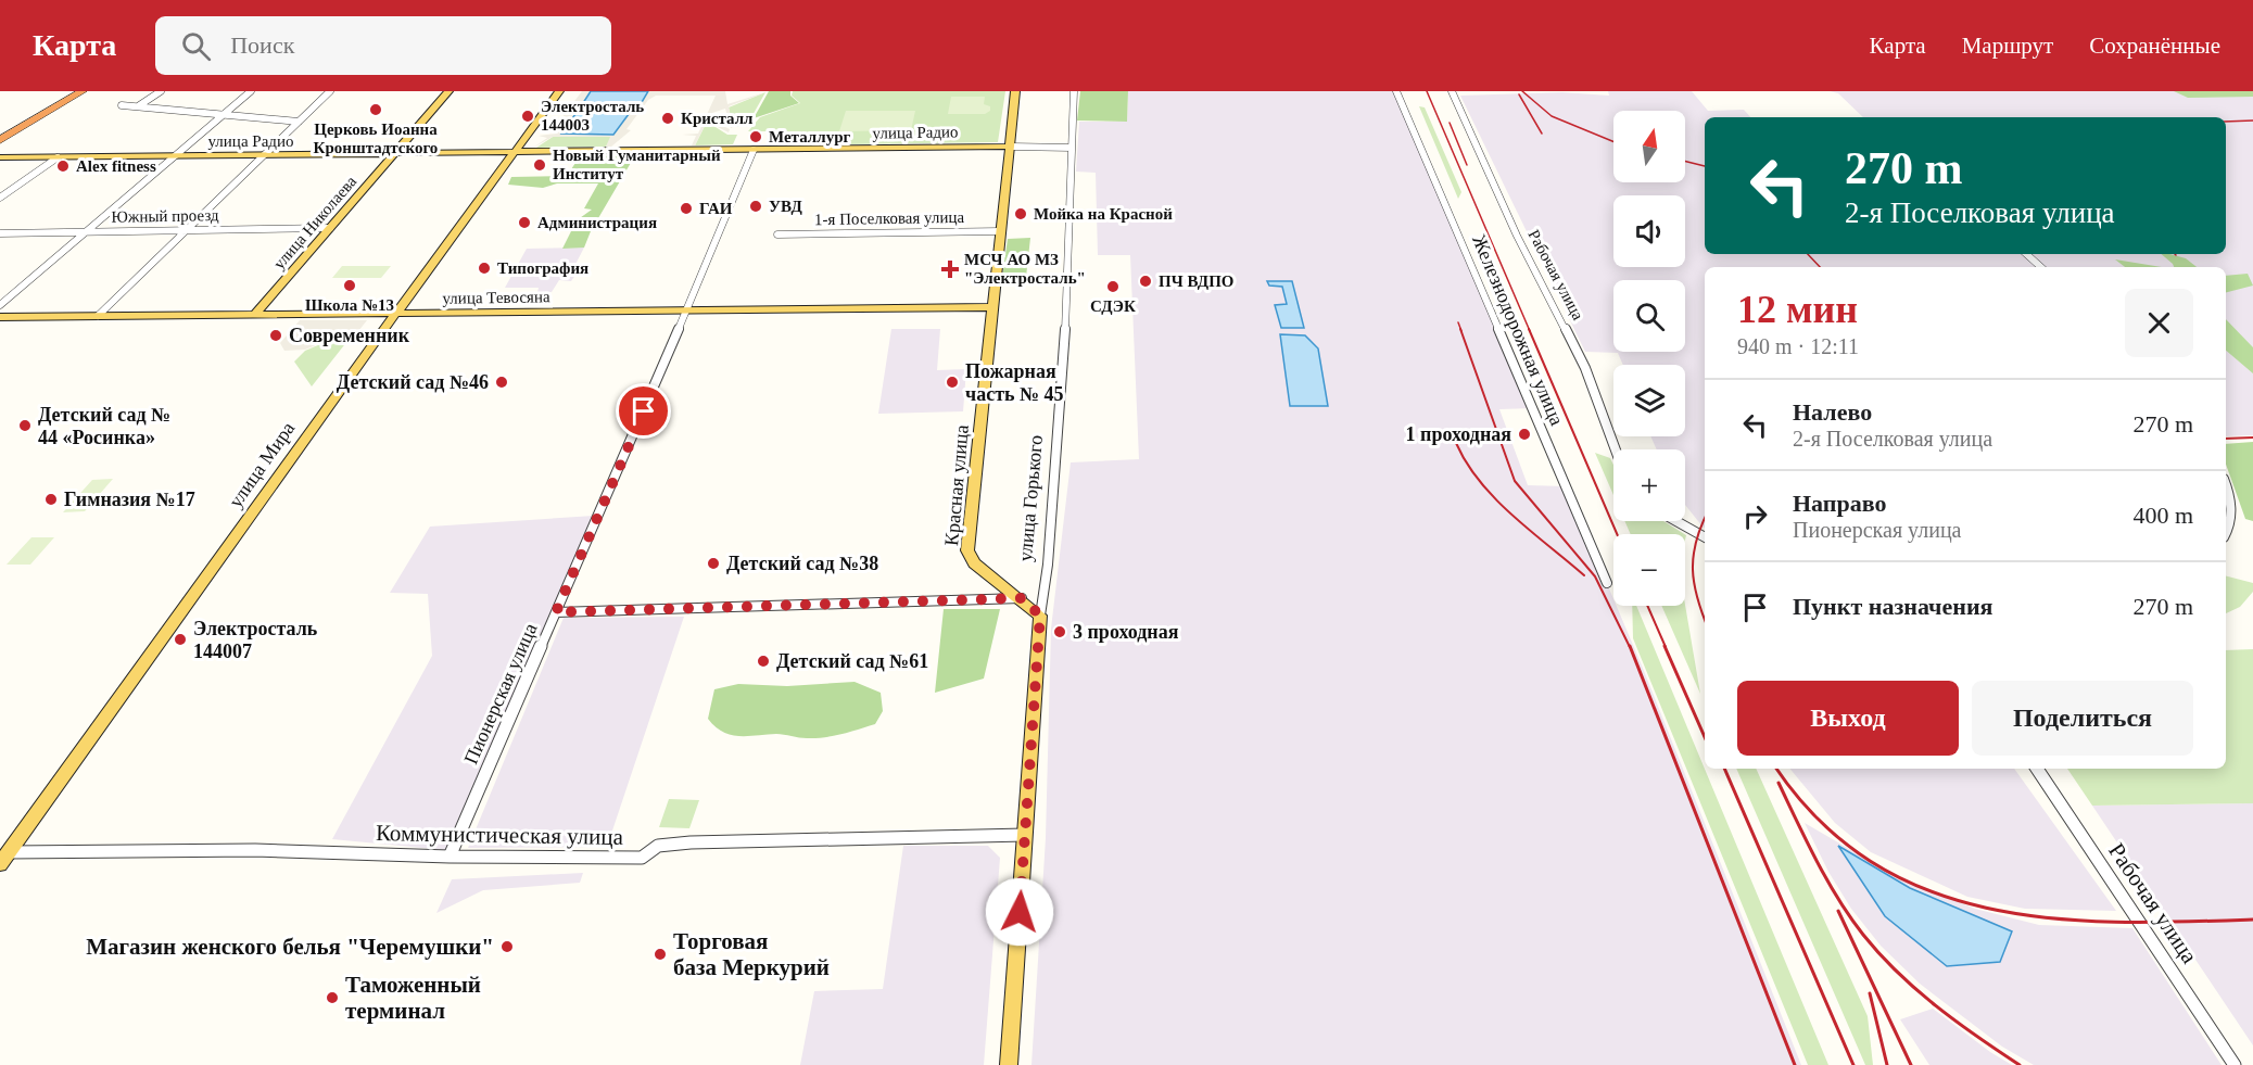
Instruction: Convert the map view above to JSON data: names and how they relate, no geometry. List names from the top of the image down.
{
  "streets": {
    "main road": [
      "улица Радио",
      "улица Николаева",
      "улица Тевосяна",
      "улица Мира",
      "Красная улица",
      "улица Горького"
    ],
    "street": [
      "Южный проезд",
      "1-я Поселковая улица",
      "Рабочая улица",
      "Железнодорожная улица",
      "Пионерская улица",
      "Коммунистическая улица"
    ]
  },
  "crossings": [
    ["улица Радио", "улица Николаева"],
    ["улица Радио", "улица Мира"],
    ["улица Радио", "Красная улица"],
    ["улица Радио", "Пионерская улица"],
    ["Южный проезд", "улица Николаева"],
    ["1-я Поселковая улица", "Красная улица"],
    ["улица Николаева", "улица Тевосяна"],
    ["улица Тевосяна", "улица Мира"],
    ["улица Тевосяна", "Красная улица"],
    ["улица Тевосяна", "Пионерская улица"],
    ["улица Мира", "Коммунистическая улица"],
    ["Красная улица", "улица Горького"],
    ["улица Горького", "Коммунистическая улица"],
    ["Пионерская улица", "Коммунистическая улица"]
  ],
  "places": {
    "other": [
      "Церковь Иоанна Кронштадтского",
      "Электросталь 144003",
      "Кристалл",
      "Металлург",
      "Новый Гуманитарный Институт",
      "Alex fitness",
      "УВД",
      "ГАИ",
      "Мойка на Красной",
      "Администрация",
      "Типография",
      "ПЧ ВДПО",
      "Школа №13",
      "СДЭК",
      "Современник",
      "Детский сад №46",
      "Пожарная часть № 45",
      "Детский сад № 44 «Росинка»",
      "1 проходная",
      "Гимназия №17",
      "Детский сад №38",
      "3 проходная",
      "Электросталь 144007",
      "Детский сад №61",
      "Магазин женского белья \"Черемушки\"",
      "Торговая база Меркурий",
      "Таможенный терминал"
    ],
    "health": ["МСЧ АО МЗ \"Электросталь\""]
  },
  "north": "top",
  "page": {
    "header": "Карта",
    "search": "Поиск",
    "nav": ["Карта", "Маршрут", "Сохранённые"],
    "map_buttons": ["+", "−"],
    "turn": ["270 m", "2-я Поселковая улица"],
    "heading": ["12 мин", "940 m · 12:11"],
    "list": [
      {
        "name": "Налево",
        "note": "2-я Поселковая улица",
        "value": "270 m"
      },
      {
        "name": "Направо",
        "note": "Пионерская улица",
        "value": "400 m"
      },
      {
        "name": "Пункт назначения",
        "value": "270 m"
      }
    ],
    "buttons": ["Выход", "Поделиться"]
  }
}
